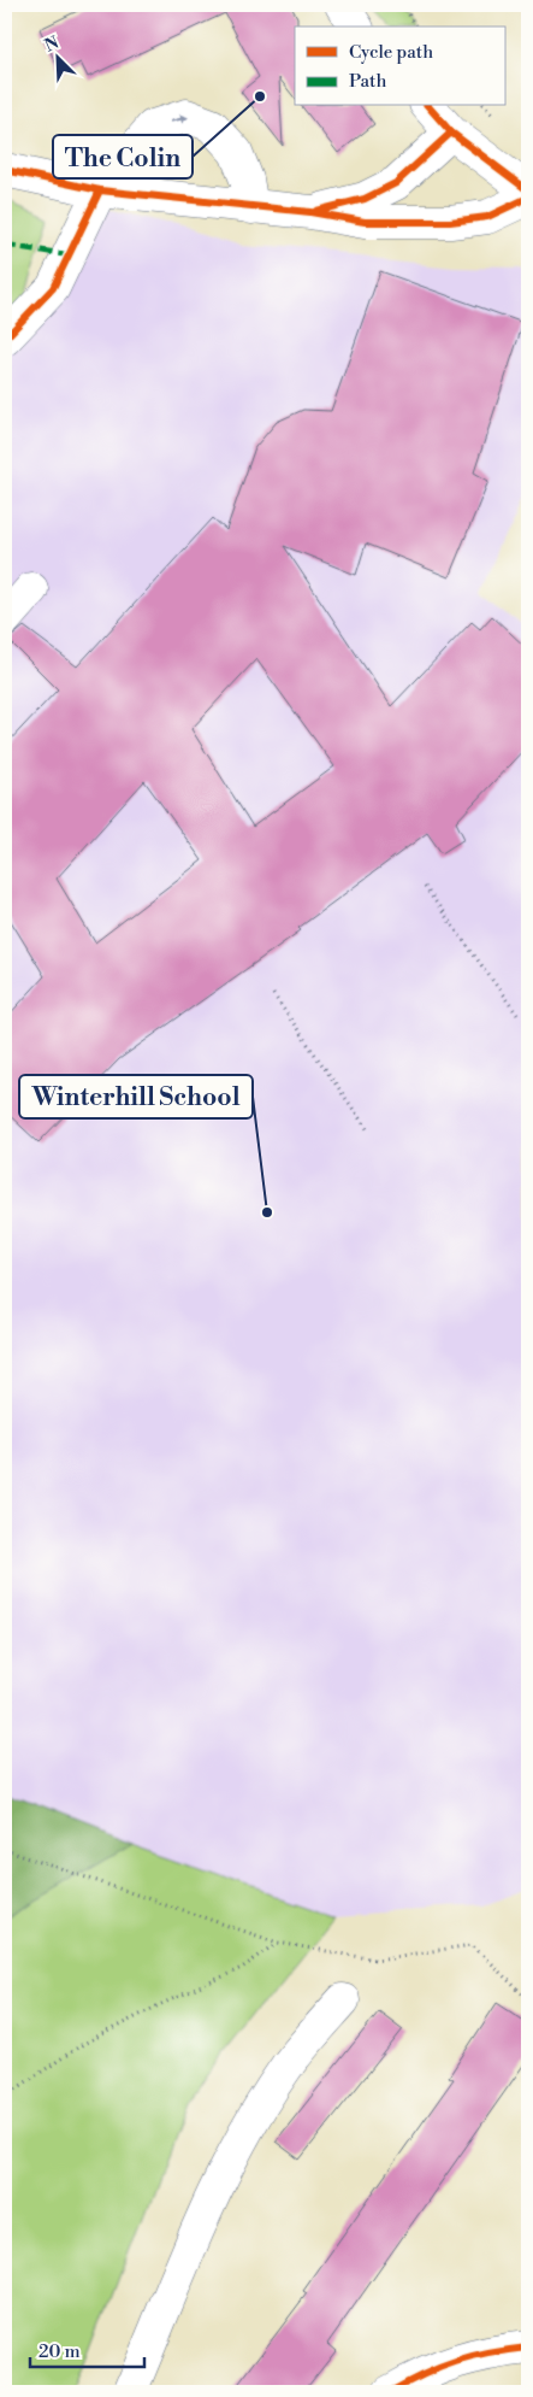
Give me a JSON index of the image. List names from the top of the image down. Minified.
{"places":["The Colin","Winterhill School"],"legend":["Cycle path","Path"],"scale_bar":"20 m","north":"top left"}
